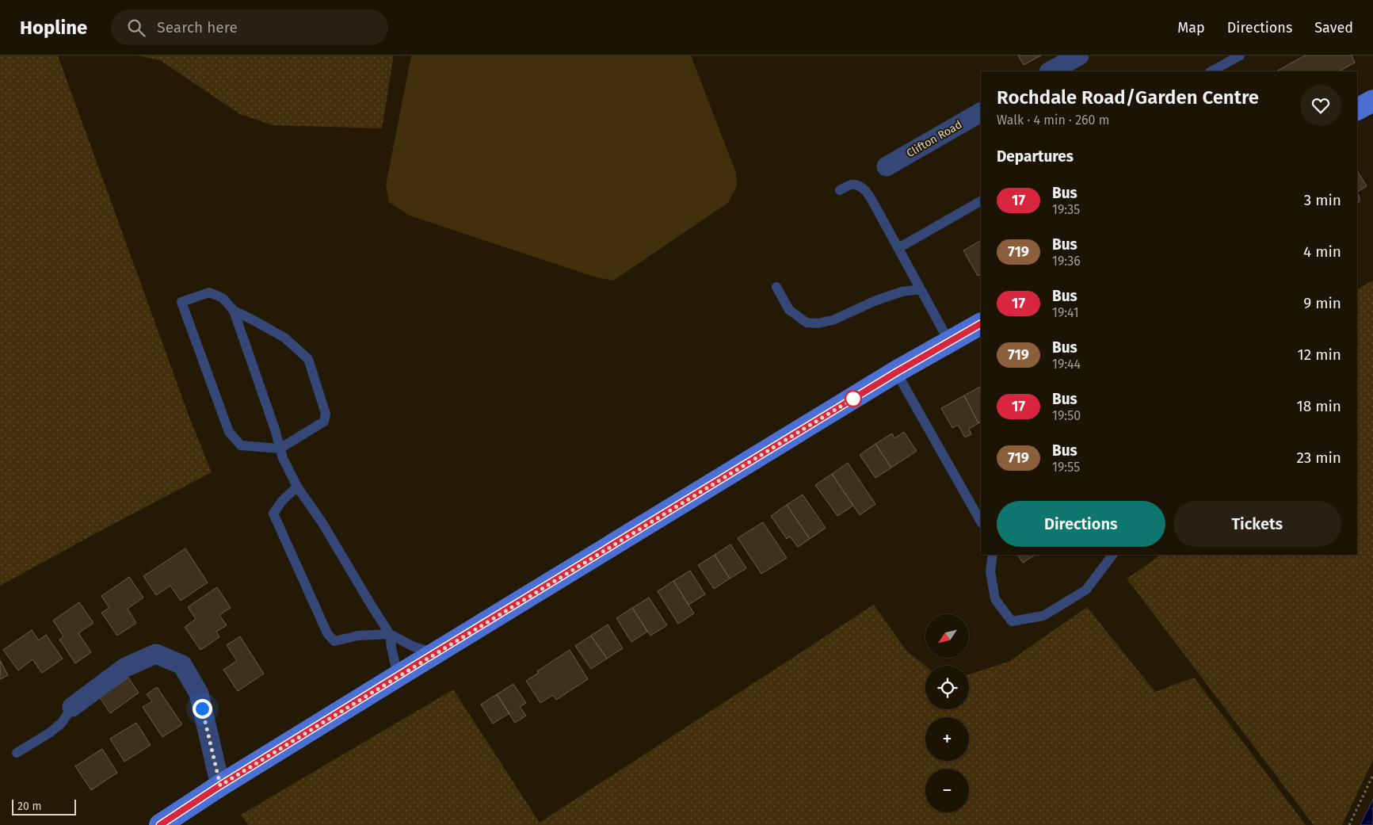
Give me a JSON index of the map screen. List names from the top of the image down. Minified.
{"streets":{"street":["Clifton Road"]},"lines":["bus line 17"],"scale_bar":"20 m","north":"bottom left","page":{"header":"Hopline","search":"Search here","nav":["Map","Directions","Saved"],"heading":[["Rochdale Road/Garden Centre","Walk · 4 min · 260 m"],"Departures"],"list":[{"mark":"17","name":"Bus","note":"19:35","value":"3 min"},{"mark":"719","name":"Bus","note":"19:36","value":"4 min"},{"mark":"17","name":"Bus","note":"19:41","value":"9 min"},{"mark":"719","name":"Bus","note":"19:44","value":"12 min"},{"mark":"17","name":"Bus","note":"19:50","value":"18 min"},{"mark":"719","name":"Bus","note":"19:55","value":"23 min"}],"buttons":["Directions","Tickets"],"map_buttons":["+","−"],"scale":"20 m"}}
